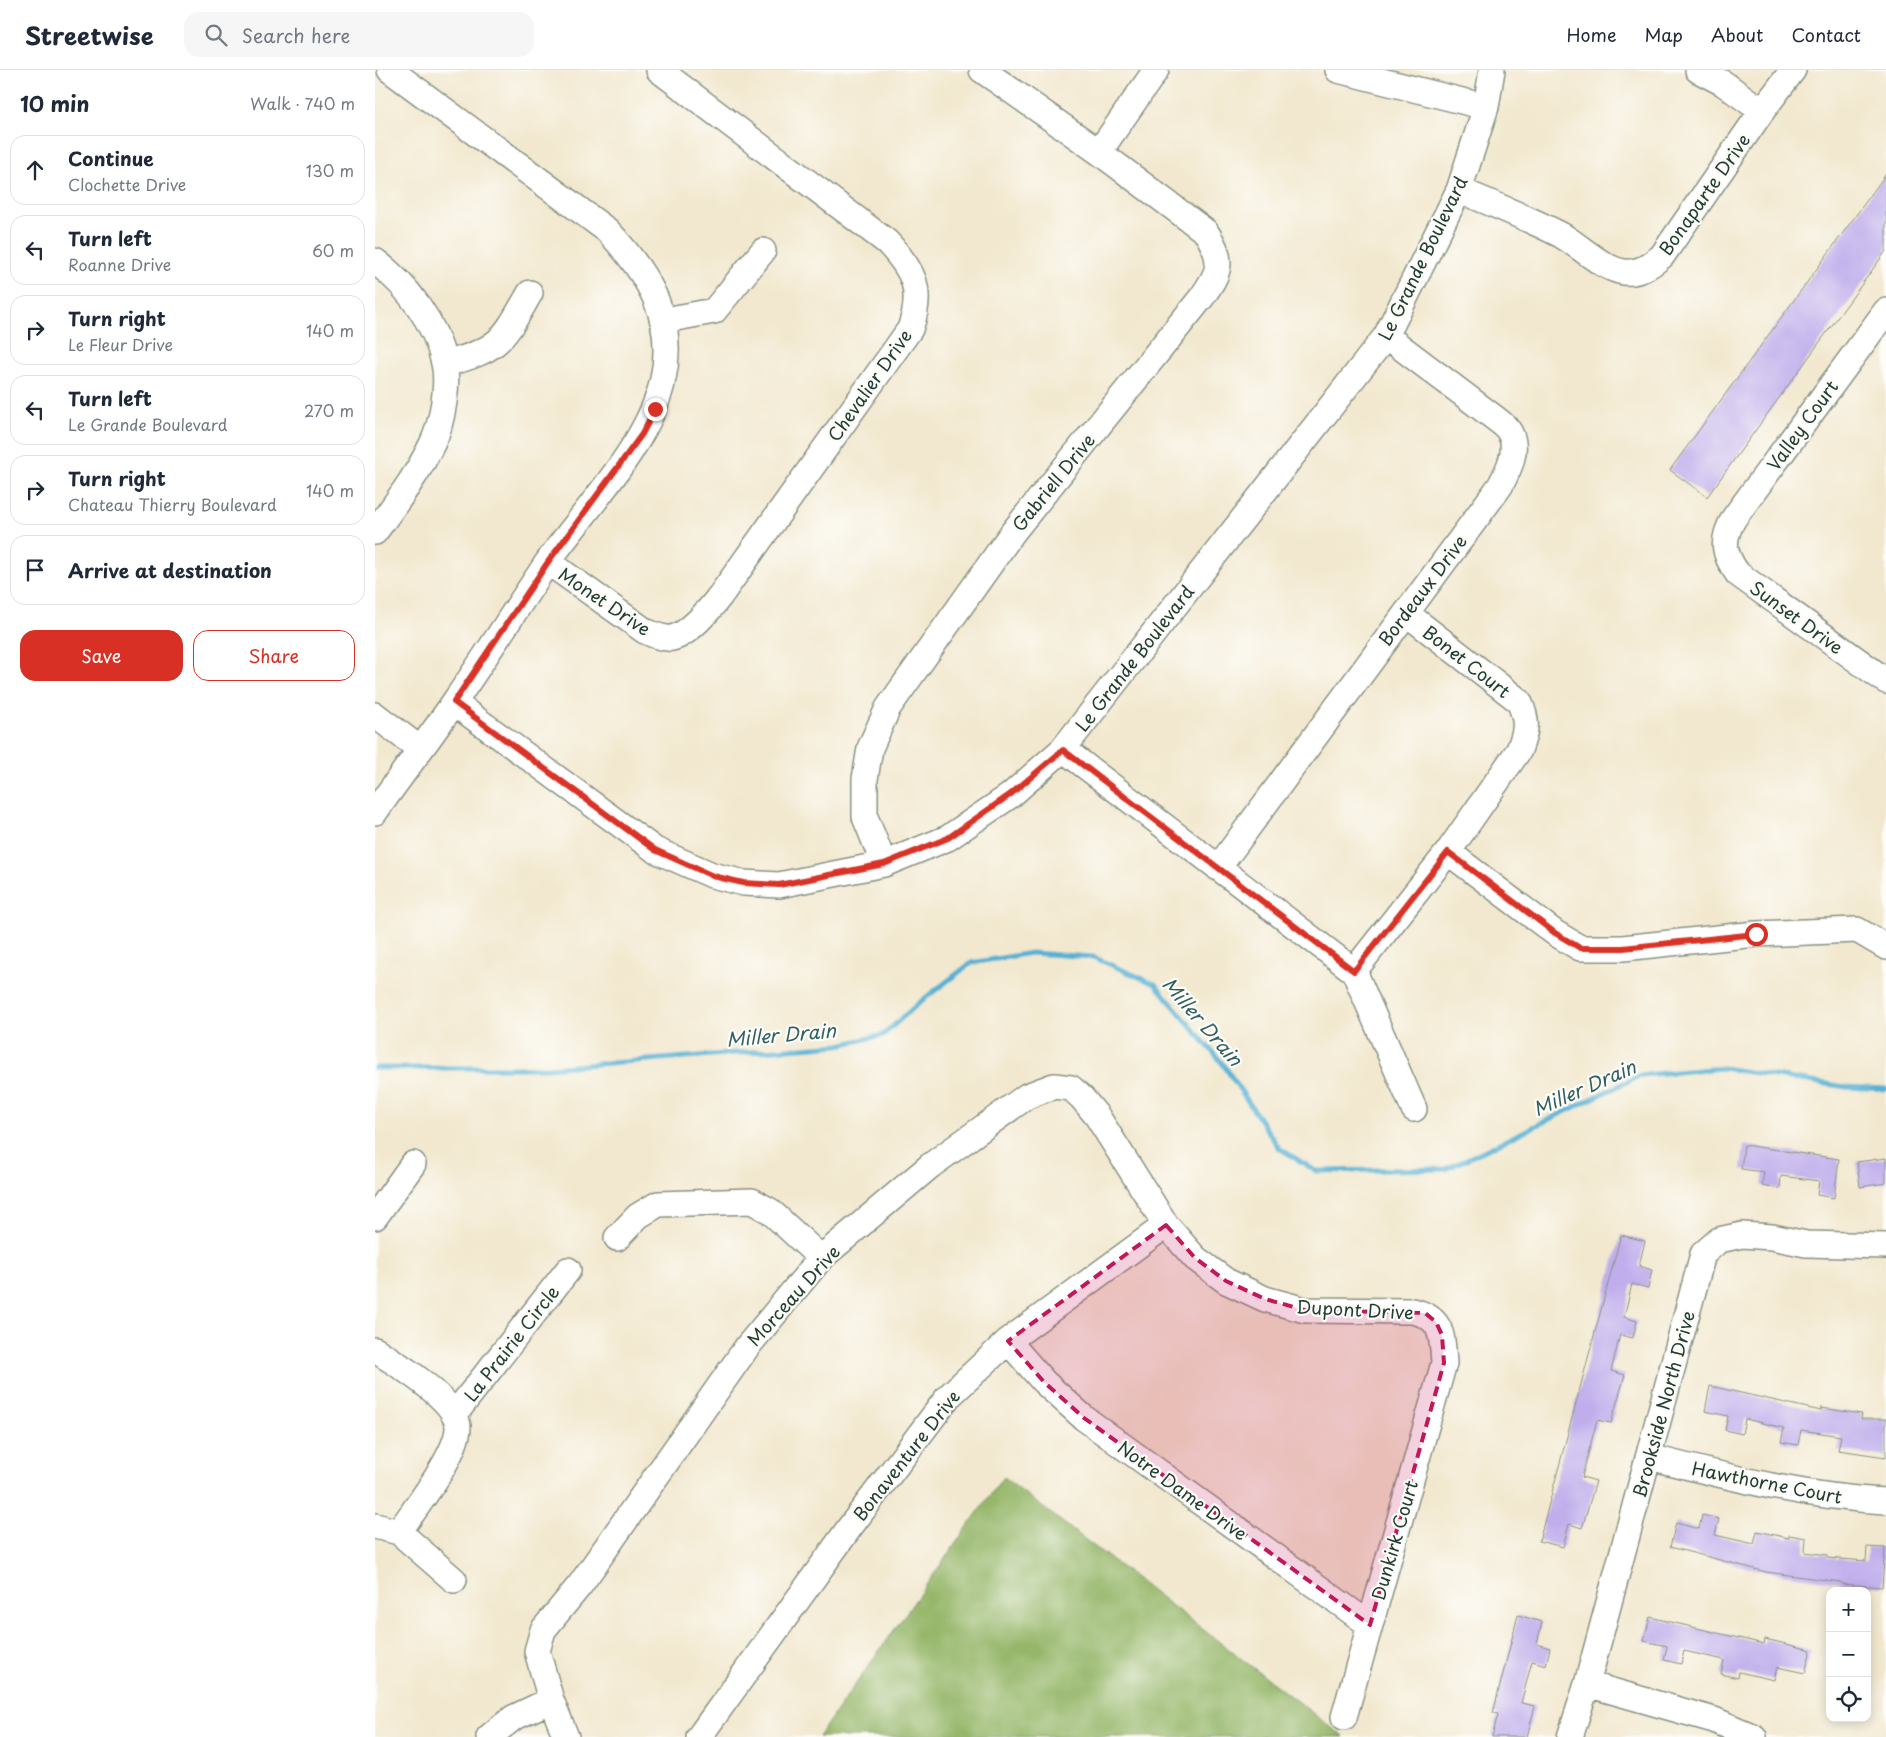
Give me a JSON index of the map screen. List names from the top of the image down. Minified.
{"streets":{"street":["Bonaparte Drive","Le Grande Boulevard","Chevalier Drive","Valley Court","Gabriell Drive","Bordeaux Drive","Monet Drive","Sunset Drive","Bonet Court","Morceau Drive","Dupont Drive","La Prairie Circle","Brookside North Drive","Bonaventure Drive","Hawthorne Court","Notre Dame Drive","Dunkirk Court"]},"crossings":[["Bonaparte Drive","Le Grande Boulevard"],["Le Grande Boulevard","Gabriell Drive"],["Le Grande Boulevard","Bordeaux Drive"],["Chevalier Drive","Monet Drive"],["Valley Court","Sunset Drive"],["Bordeaux Drive","Bonet Court"],["Morceau Drive","Dupont Drive"],["Morceau Drive","Bonaventure Drive"],["Dupont Drive","Bonaventure Drive"],["Dupont Drive","Dunkirk Court"],["Brookside North Drive","Hawthorne Court"],["Bonaventure Drive","Notre Dame Drive"],["Notre Dame Drive","Dunkirk Court"]],"water":["Miller Drain"],"page":{"header":"Streetwise","search":"Search here","nav":["Home","Map","About","Contact"],"heading":["10 min","Walk · 740 m"],"list":[["Continue","Clochette Drive","130 m"],["Turn left","Roanne Drive","60 m"],["Turn right","Le Fleur Drive","140 m"],["Turn left","Le Grande Boulevard","270 m"],["Turn right","Chateau Thierry Boulevard","140 m"],"Arrive at destination"],"buttons":["Save","Share"],"map_buttons":["+","−"]}}
